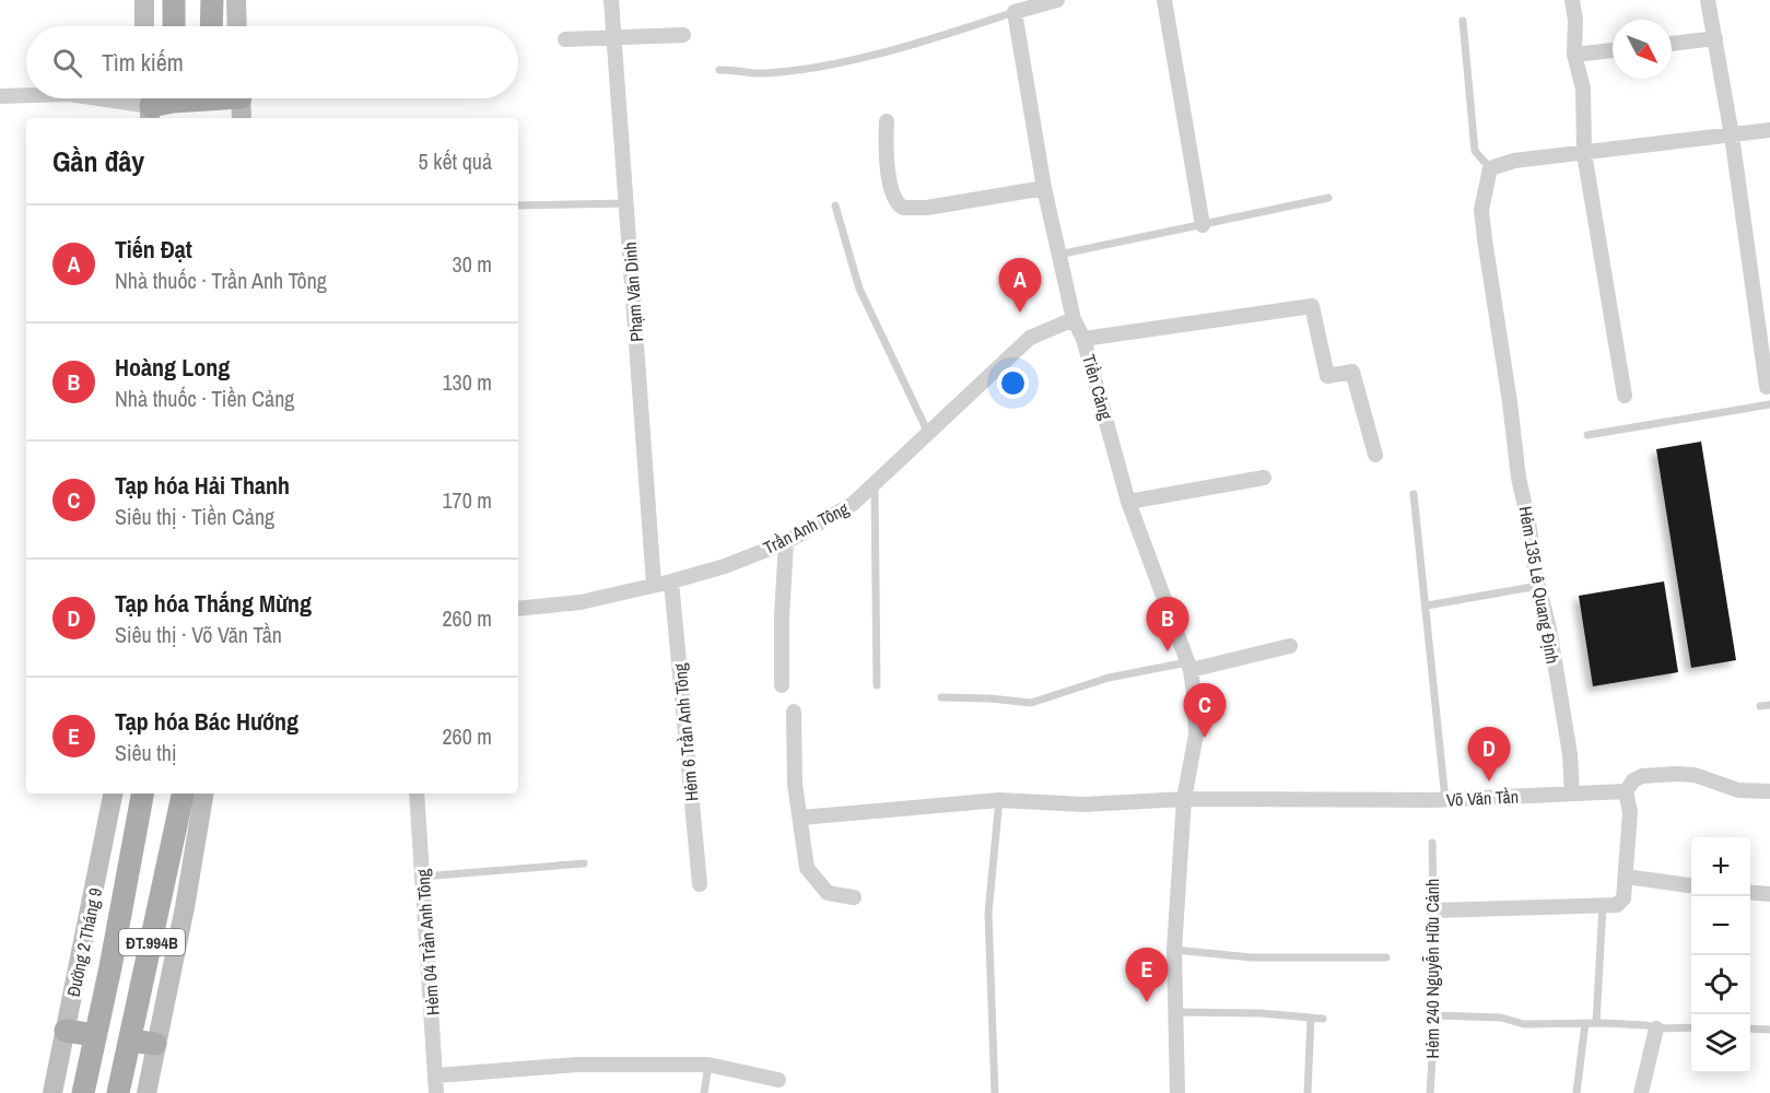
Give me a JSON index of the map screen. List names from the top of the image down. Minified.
{"streets":{"main road":["Đường 2 Tháng 9","ĐT.994B"],"street":["Phạm Văn Dinh","Tiền Cảng","Trần Anh Tông","Hẻm 135 Lê Quang Định","Hẻm 6 Trần Anh Tông","Võ Văn Tần","Hẻm 04 Trần Anh Tông"],"lane":["Hẻm 240 Nguyễn Hữu Cảnh"]},"crossings":[["Phạm Văn Dinh","Trần Anh Tông"],["Tiền Cảng","Trần Anh Tông"],["Tiền Cảng","Võ Văn Tần"],["Trần Anh Tông","Hẻm 6 Trần Anh Tông"],["Hẻm 135 Lê Quang Định","Võ Văn Tần"]],"north":"bottom right","page":{"search":"Tìm kiếm","heading":["Gần đây","5 kết quả"],"list":[{"mark":"A","name":"Tiến Đạt","note":"Nhà thuốc · Trần Anh Tông","value":"30 m"},{"mark":"B","name":"Hoàng Long","note":"Nhà thuốc · Tiền Cảng","value":"130 m"},{"mark":"C","name":"Tạp hóa Hải Thanh","note":"Siêu thị · Tiền Cảng","value":"170 m"},{"mark":"D","name":"Tạp hóa Thắng Mừng","note":"Siêu thị · Võ Văn Tần","value":"260 m"},{"mark":"E","name":"Tạp hóa Bác Hướng","note":"Siêu thị","value":"260 m"}],"pins":["A","B","C","D","E"],"map_buttons":["+","−"]}}
